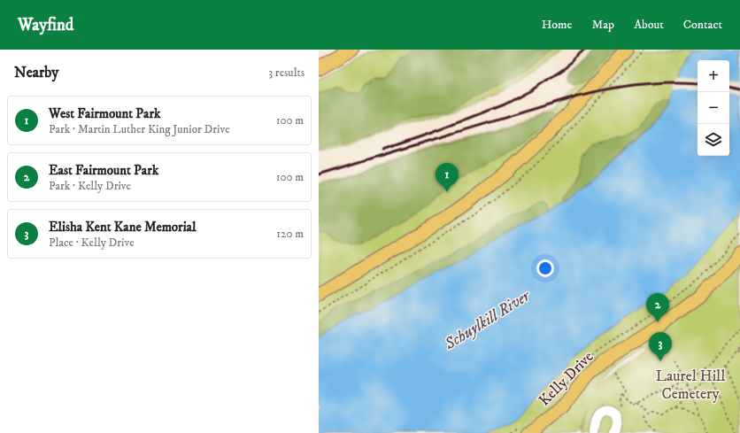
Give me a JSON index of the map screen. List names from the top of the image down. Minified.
{"streets":{"main road":["Kelly Drive"]},"water":["Schuylkill River"],"parks":["Laurel Hill Cemetery"],"page":{"header":"Wayfind","nav":["Home","Map","About","Contact"],"heading":["Nearby","3 results"],"map_buttons":["+","−"],"list":[{"mark":"1","name":"West Fairmount Park","note":"Park · Martin Luther King Junior Drive","value":"100 m"},{"mark":"2","name":"East Fairmount Park","note":"Park · Kelly Drive","value":"100 m"},{"mark":"3","name":"Elisha Kent Kane Memorial","note":"Place · Kelly Drive","value":"120 m"}],"pins":["1","2","3"]}}
